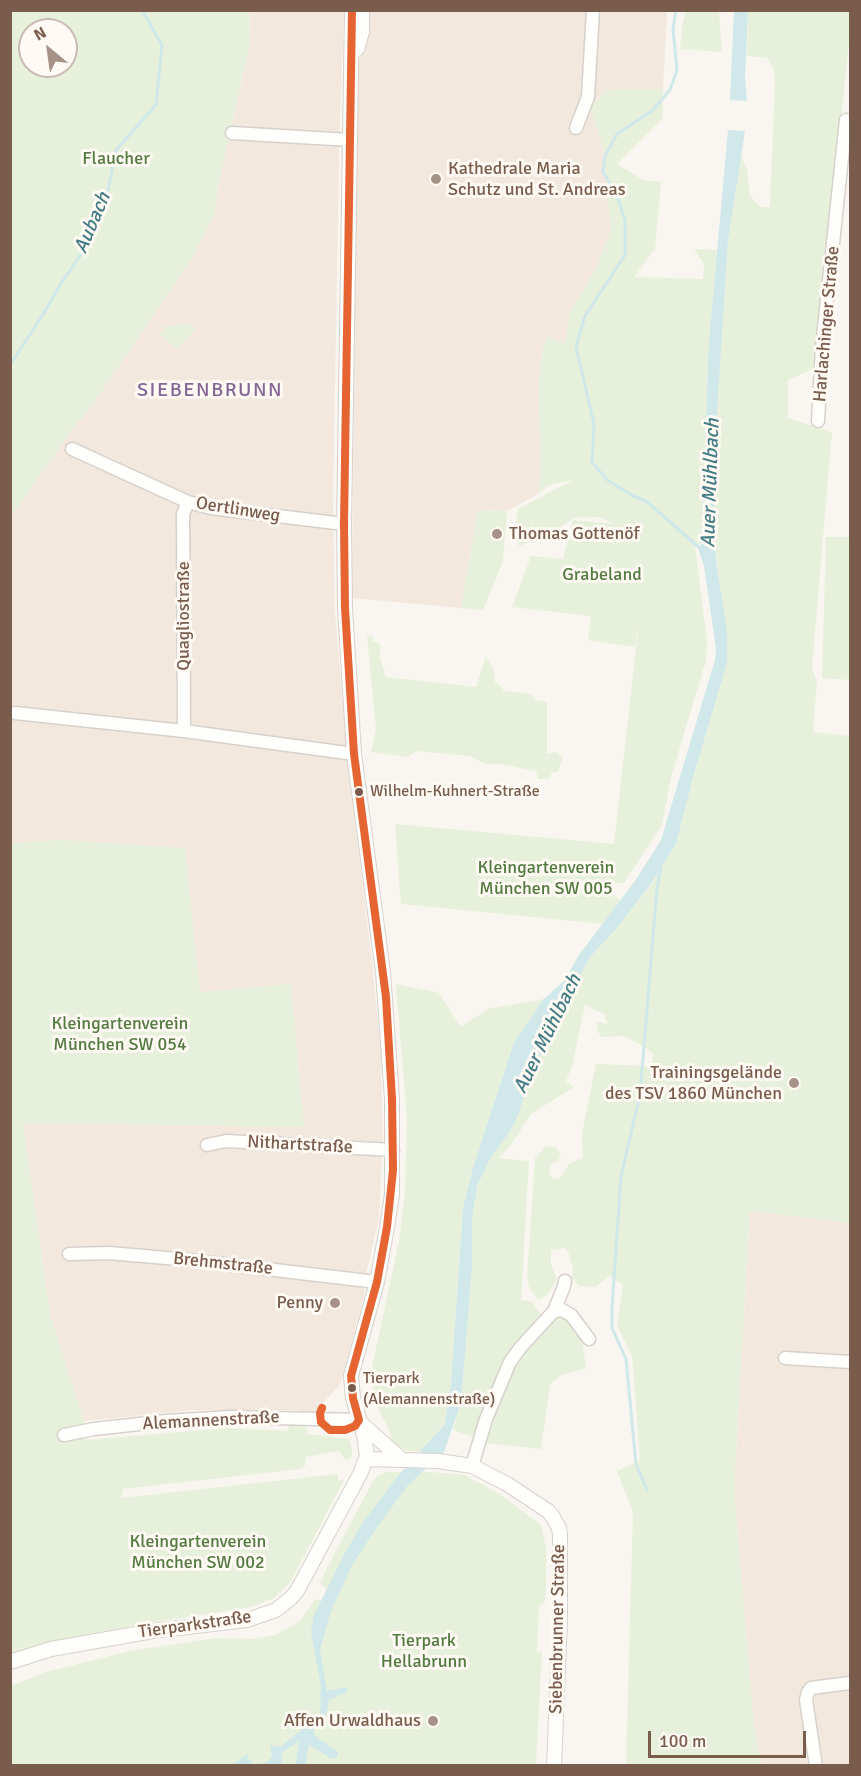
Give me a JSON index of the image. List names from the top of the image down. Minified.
{"streets":{"street":["Harlachinger Straße","Oertlinweg","Quagliostraße","Nithartstraße","Brehmstraße","Alemannenstraße","Tierparkstraße","Siebenbrunner Straße"]},"crossings":[["Oertlinweg","Quagliostraße"],["Tierparkstraße","Siebenbrunner Straße"]],"districts":["SIEBENBRUNN"],"water":["Aubach","Auer Mühlbach"],"parks":["Flaucher","Grabeland","Kleingartenverein München SW 005","Kleingartenverein München SW 054","Kleingartenverein München SW 002","Tierpark Hellabrunn"],"places":["Kathedrale Maria Schutz und St. Andreas","Thomas Gottenöf","Wilhelm-Kuhnert-Straße","Trainingsgelände des TSV 1860 München","Penny","Tierpark (Alemannenstraße)","Affen Urwaldhaus"],"scale_bar":"100 m","north":"top left"}
